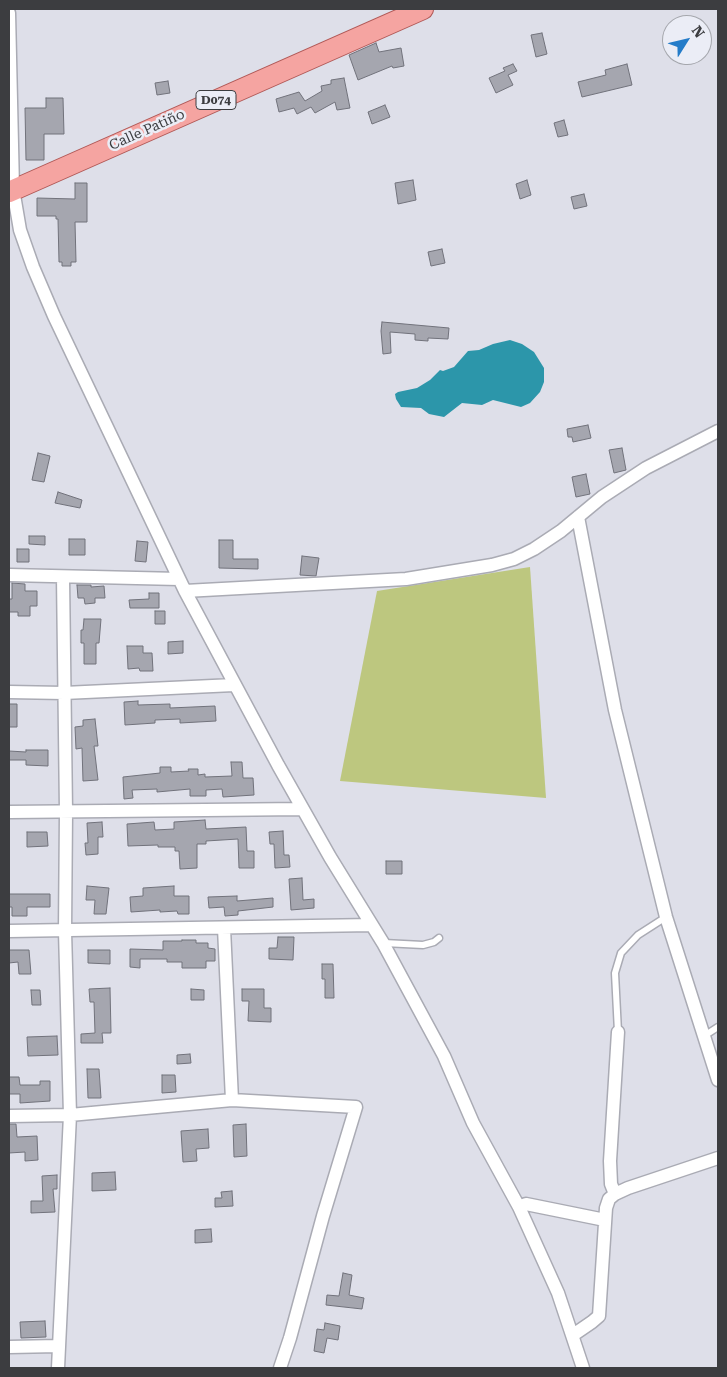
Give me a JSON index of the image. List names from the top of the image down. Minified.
{"streets":{"main road":["D074","Calle Patiño"]},"north":"top right"}
